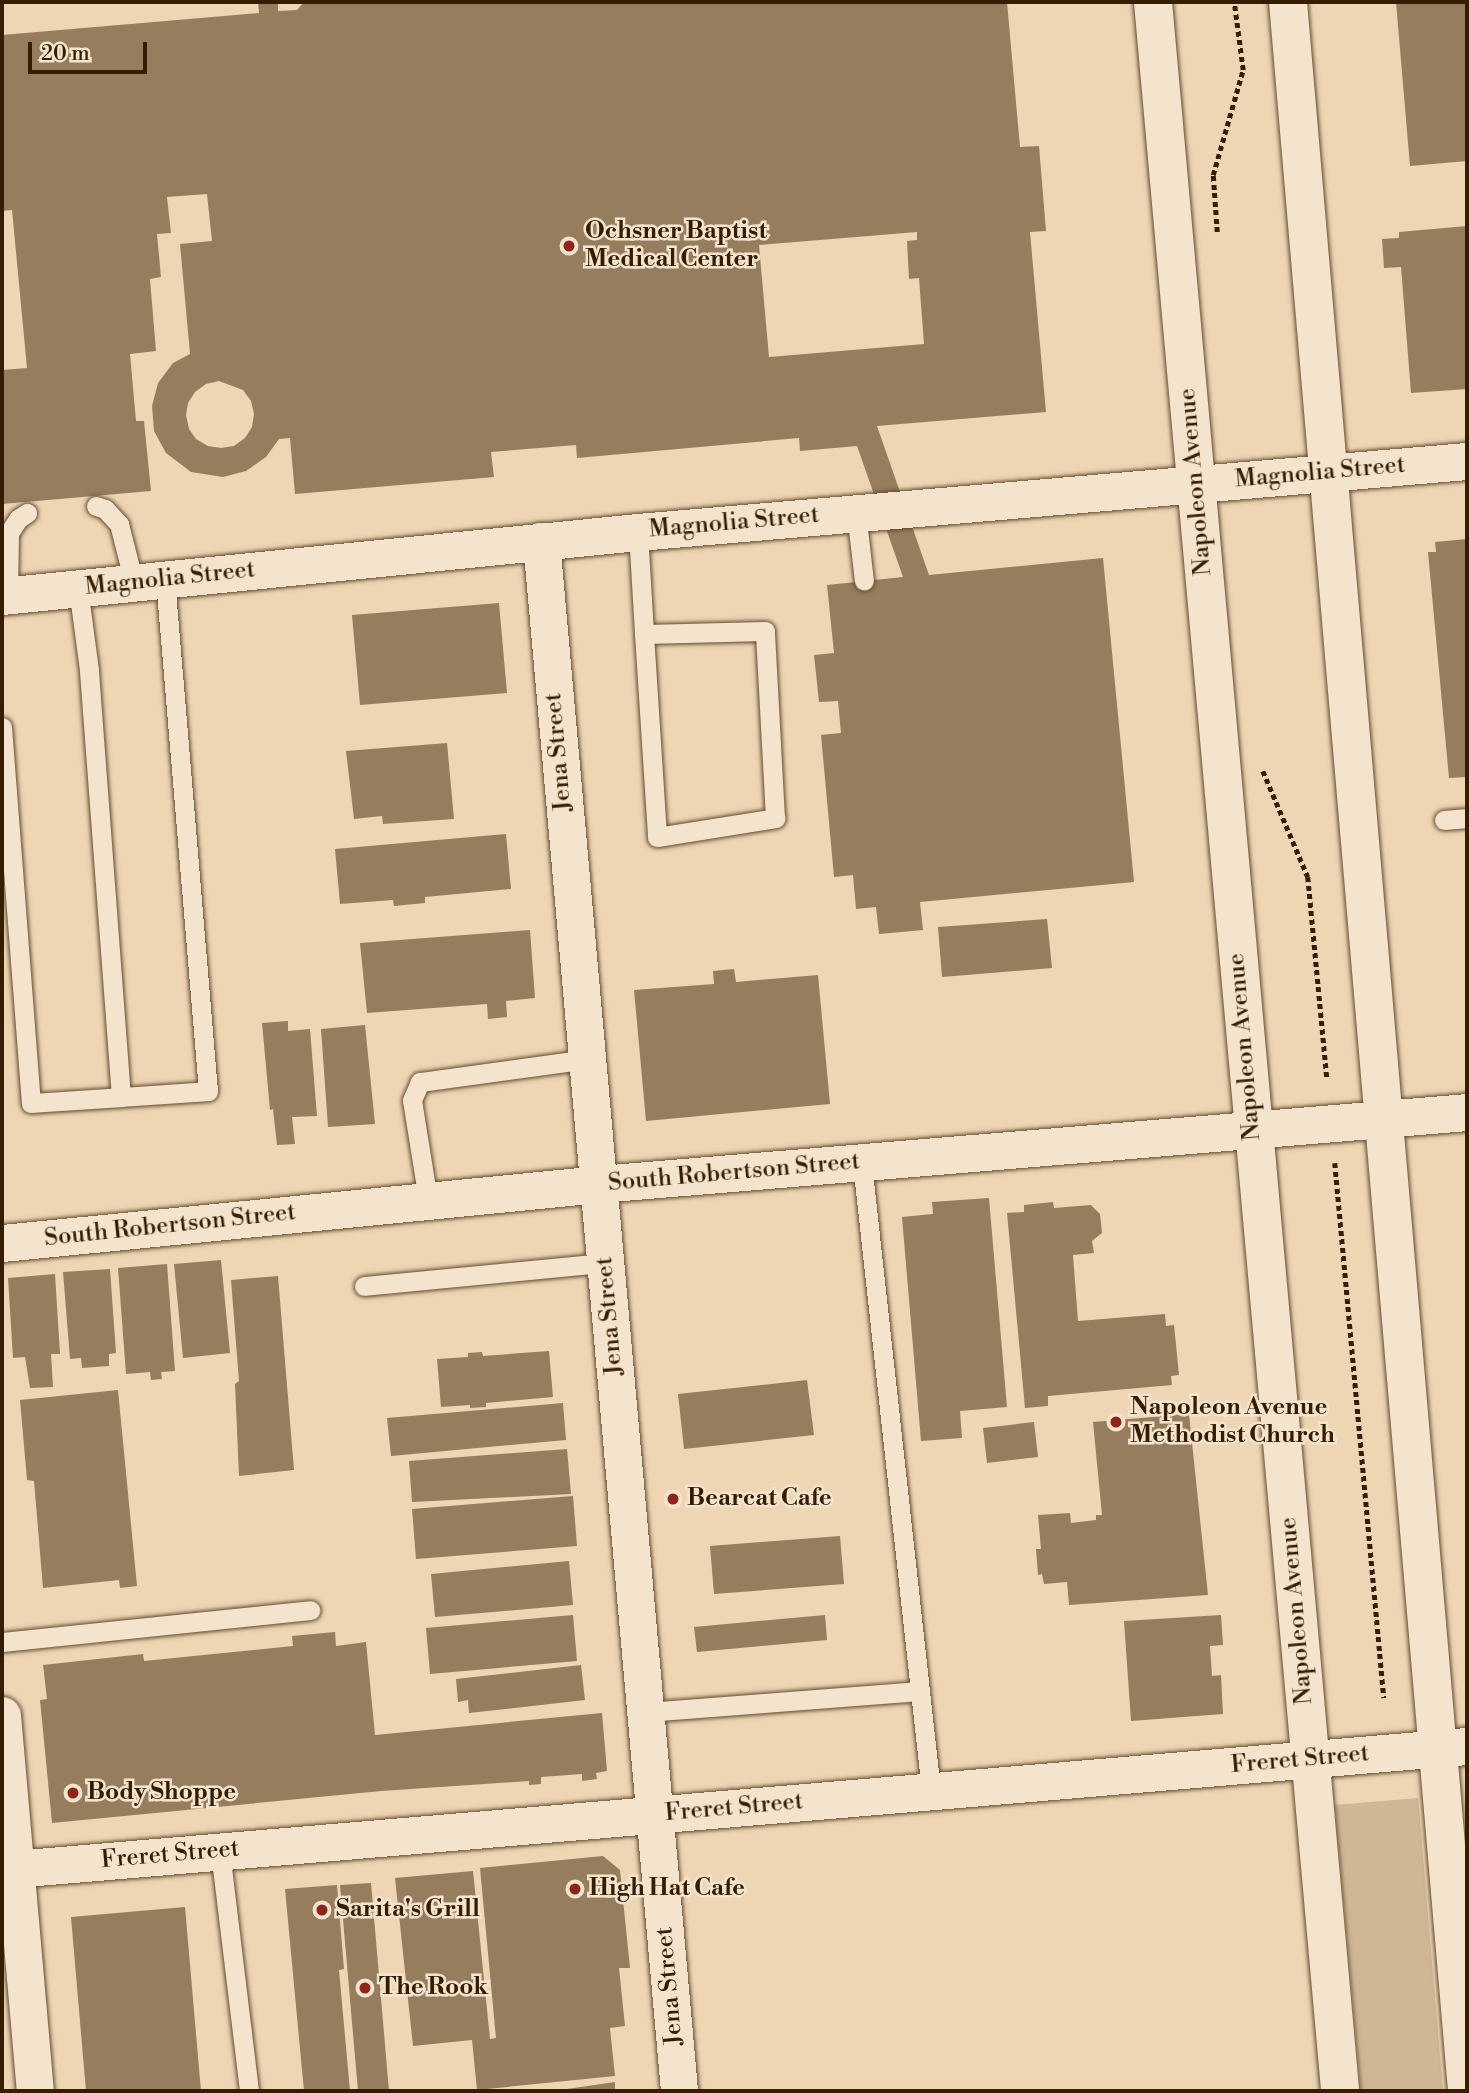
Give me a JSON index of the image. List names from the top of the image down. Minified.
{"streets":{"main road":["Napoleon Avenue"],"street":["Magnolia Street","Jena Street","South Robertson Street","Freret Street"]},"crossings":[["Magnolia Street","Napoleon Avenue"],["Magnolia Street","Jena Street"],["Napoleon Avenue","South Robertson Street"],["Napoleon Avenue","Freret Street"],["Jena Street","South Robertson Street"],["Jena Street","Freret Street"]],"places":["Ochsner Baptist Medical Center","Napoleon Avenue Methodist Church","Bearcat Cafe","Body Shoppe","High Hat Cafe","Sarita's Grill","The Rook"],"scale_bar":"20 m"}
